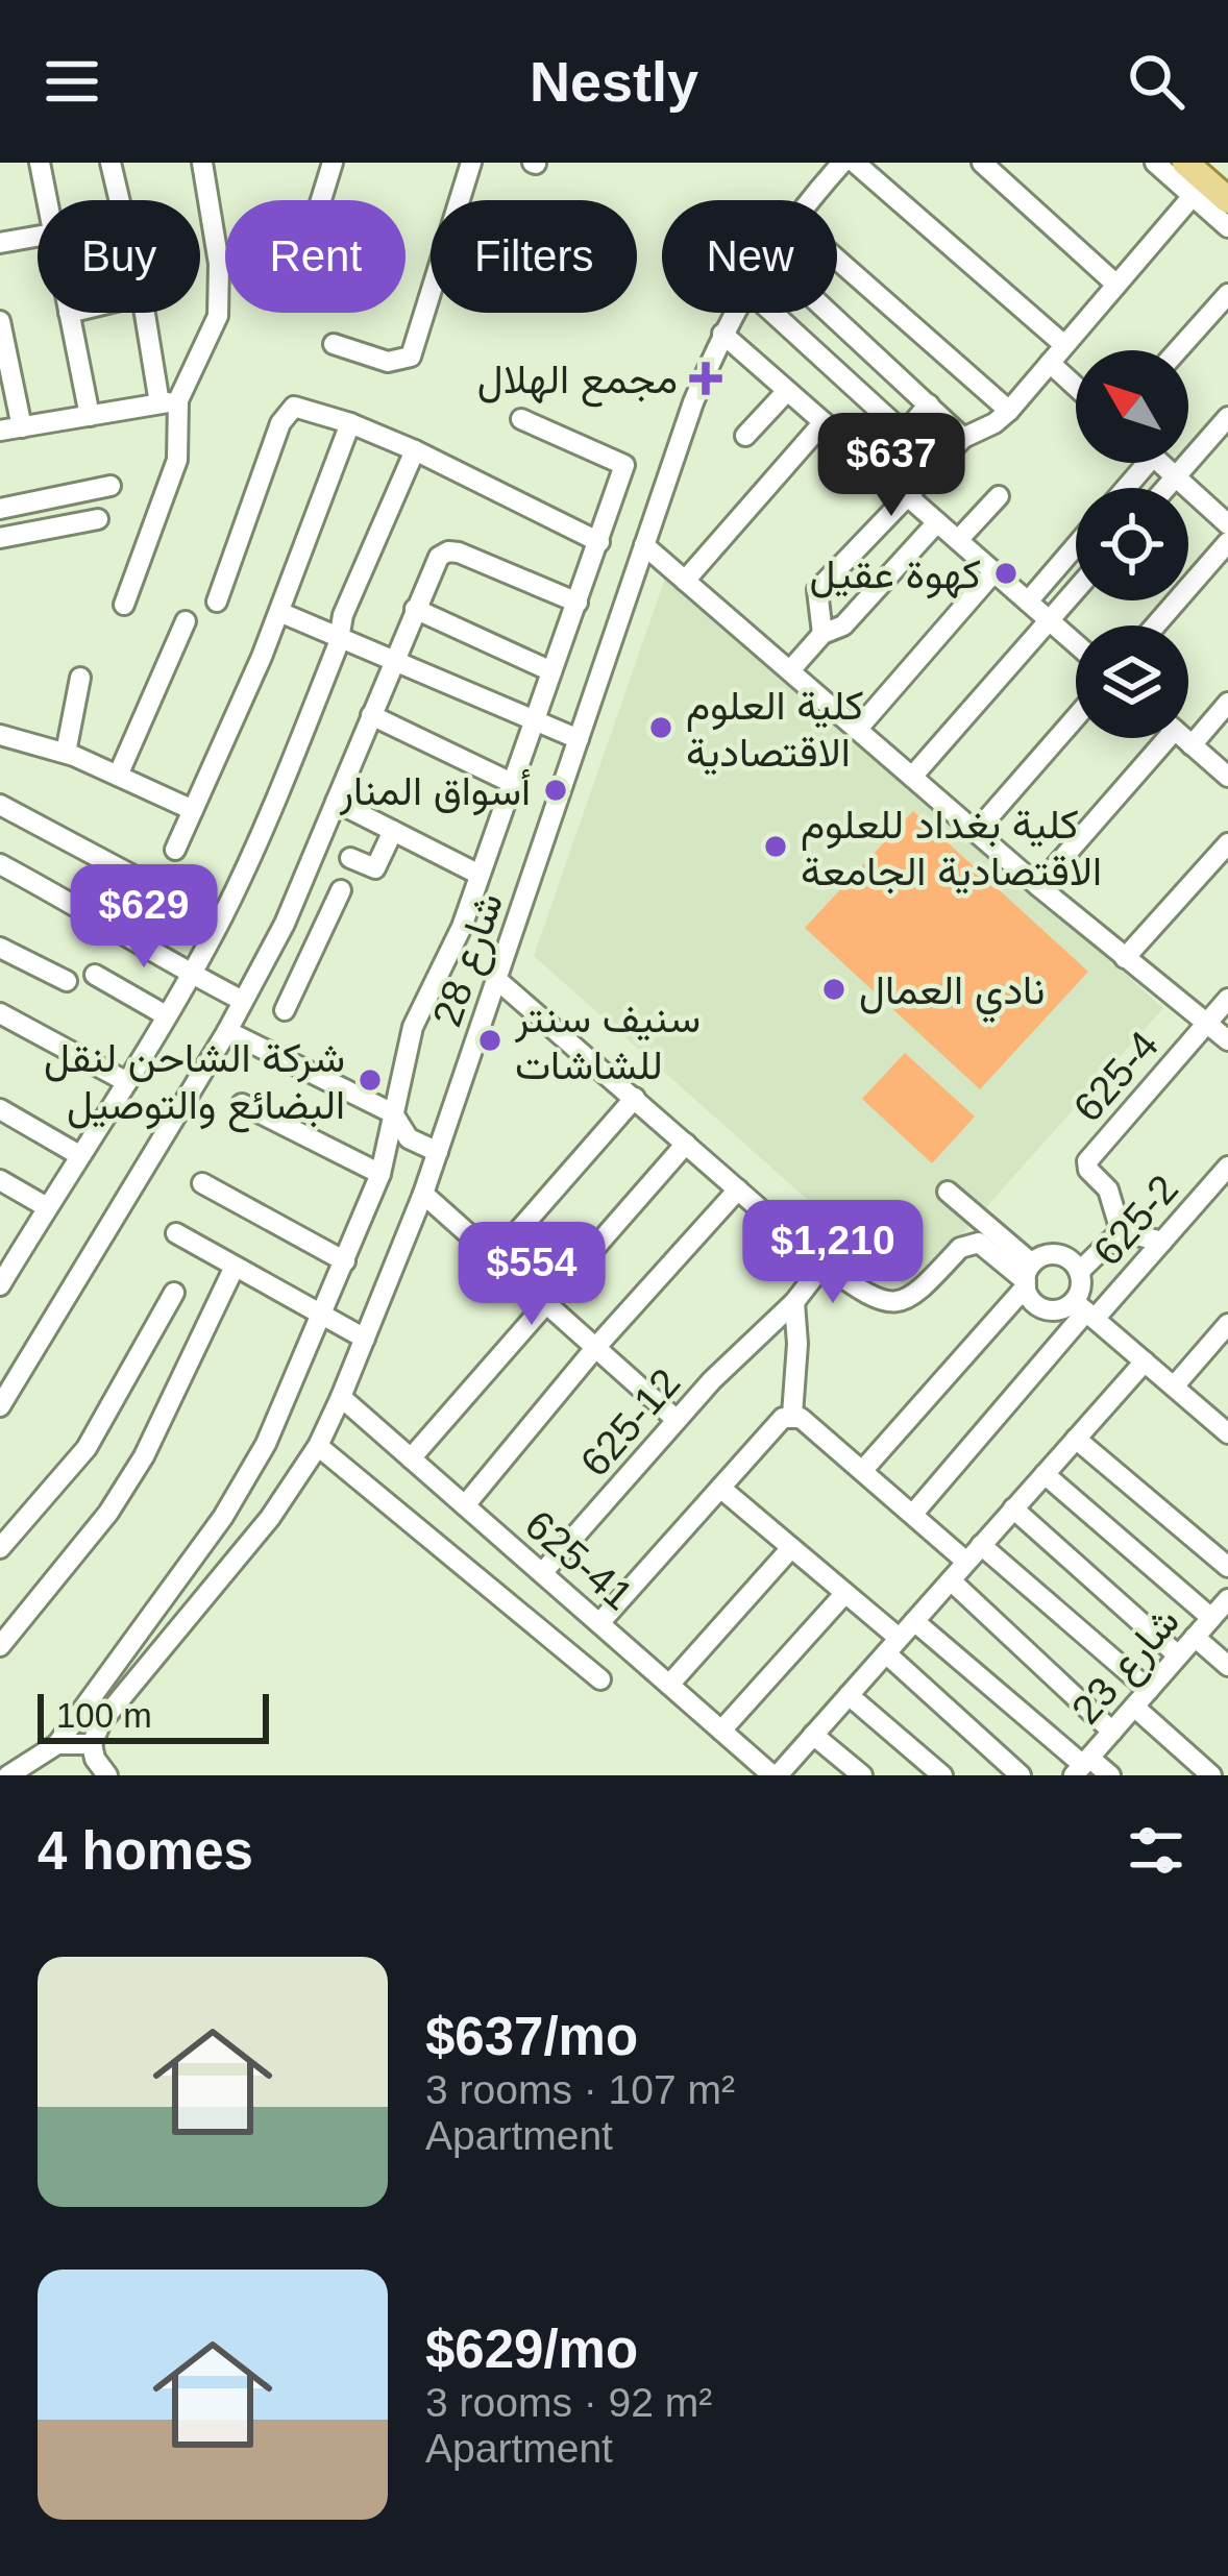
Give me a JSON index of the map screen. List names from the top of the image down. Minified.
{"streets":{"street":["شارع 28","625-4","625-2","625-12","625-41","شارع 23"]},"crossings":[["شارع 28","625-41"],["625-12","625-41"]],"places":{"health":["مجمع الهلال"],"other":["كهوة عقيل","كلية العلوم الاقتصادية","أسواق المنار","كلية بغداد للعلوم الاقتصادية الجامعة","نادي العمال","سنيف سنتر للشاشات","شركة الشاحن لنقل البضائع والتوصيل"]},"scale_bar":"100 m","north":"top left","page":{"header":"Nestly","chip":["Buy","Rent","Filters","New"],"price":["$637","$629","$1,210","$554"],"scale":"100 m","heading":"4 homes","list":[{"name":"$637/mo","note":"3 rooms · 107 m² · Apartment"},{"name":"$629/mo","note":"3 rooms · 92 m² · Apartment"}]}}
